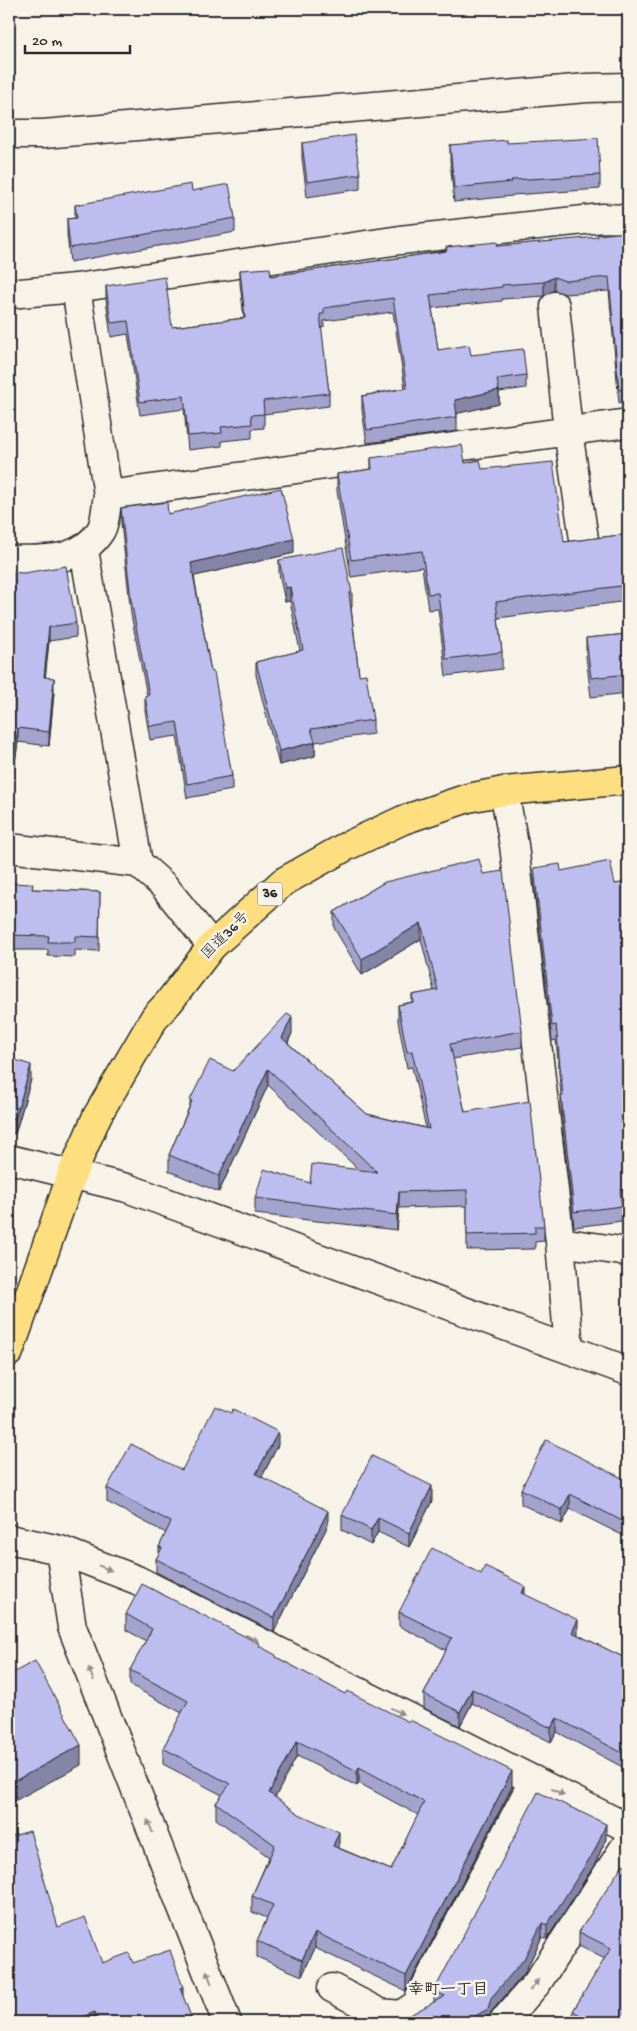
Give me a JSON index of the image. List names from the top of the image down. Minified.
{"streets":{"highway":["36","国道36号"]},"districts":["幸町一丁目"],"scale_bar":"20 m"}
